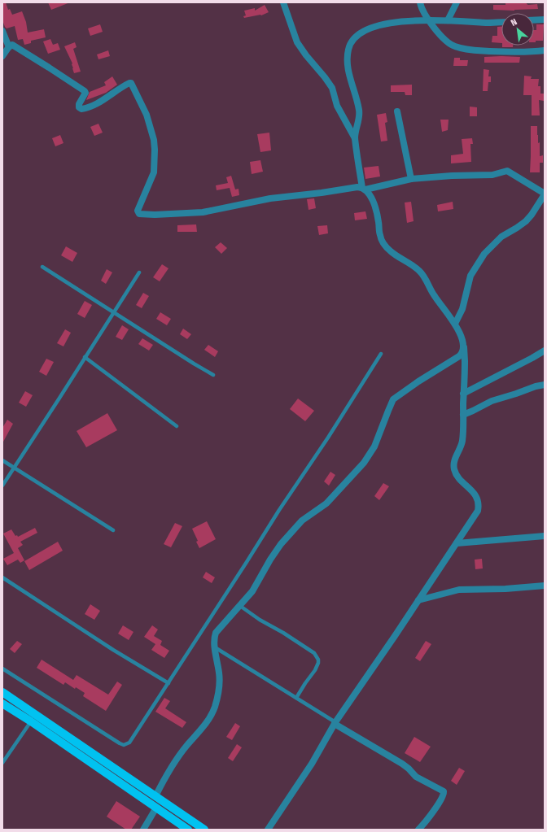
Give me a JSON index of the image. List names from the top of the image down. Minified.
{"north":"top left"}
